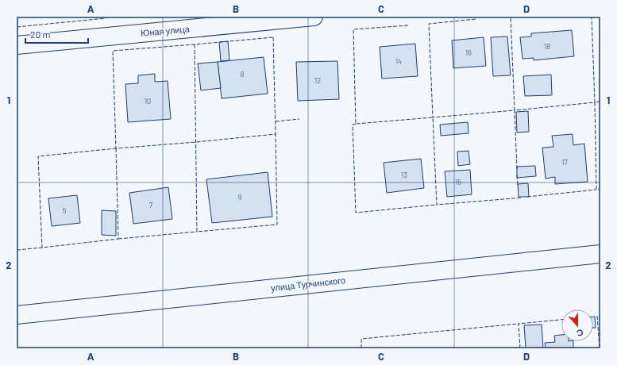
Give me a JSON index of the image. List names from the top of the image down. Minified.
{"streets":{"street":["Юная улица","улица Турчинского"]},"house_numbers":["18","16","14","8","12","10","17","13","15","9","7","5"],"scale_bar":"20 m","north":"bottom","grid":{"columns":["A","B","C","D"],"rows":["1","2"]}}
